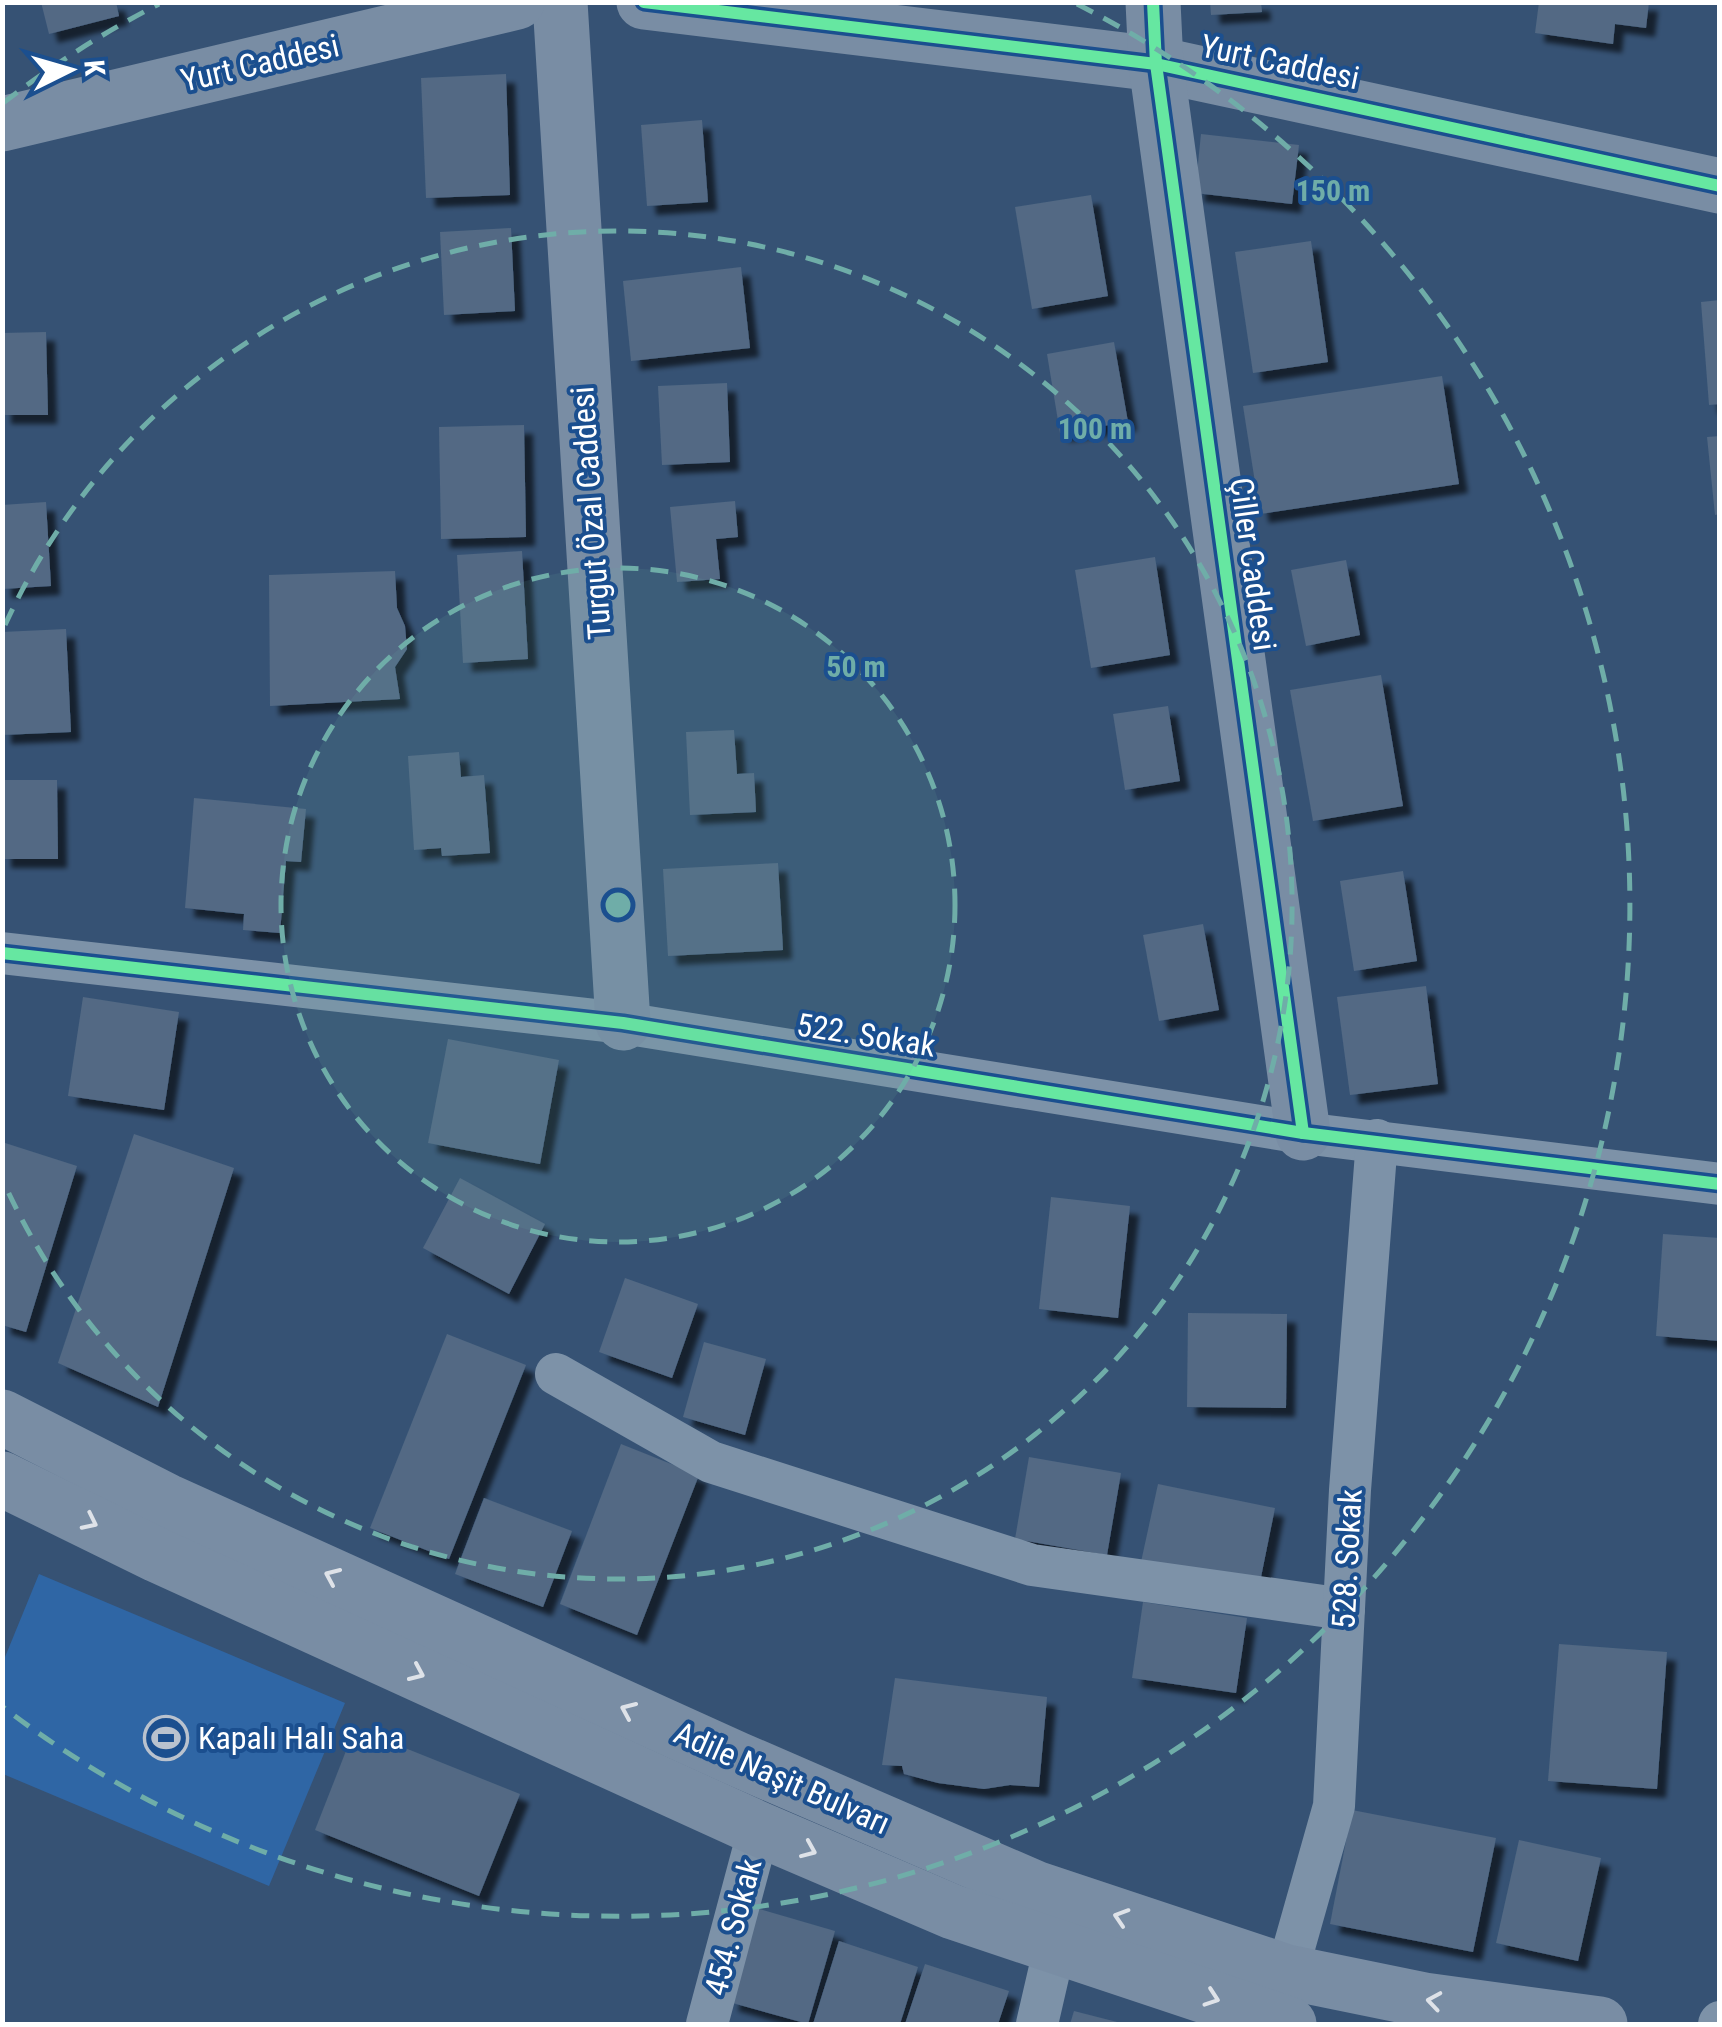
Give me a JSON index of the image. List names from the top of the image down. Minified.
{"streets":{"street":["Yurt Caddesi","Turgut Özal Caddesi","Çiller Caddesi","522. Sokak","528. Sokak","Adile Naşit Bulvarı","454. Sokak"]},"crossings":[["Yurt Caddesi","Çiller Caddesi"],["Turgut Özal Caddesi","522. Sokak"],["Çiller Caddesi","522. Sokak"],["522. Sokak","528. Sokak"],["528. Sokak","Adile Naşit Bulvarı"],["Adile Naşit Bulvarı","454. Sokak"]],"places":{"sports":["Kapalı Halı Saha"]},"north":"right","rings":["150 m","100 m","50 m"]}
